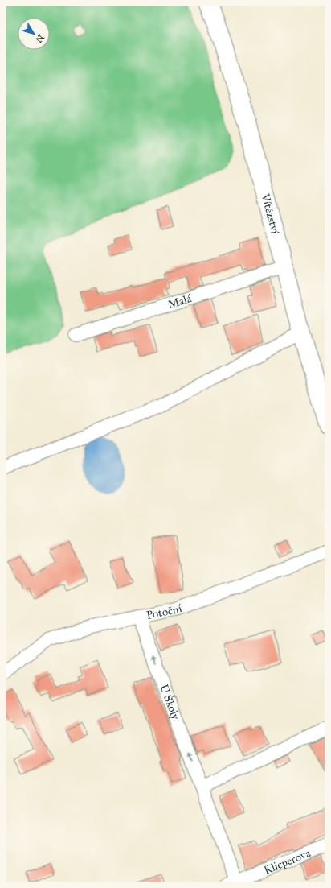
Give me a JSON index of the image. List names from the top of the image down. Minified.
{"streets":{"main road":["Vítězství"],"street":["Malá","Potoční","U Školy","Klicperova"]},"crossings":[["Vítězství","Malá"],["Potoční","U Školy"],["U Školy","Klicperova"]],"one_way":["U Školy"],"north":"bottom right"}
